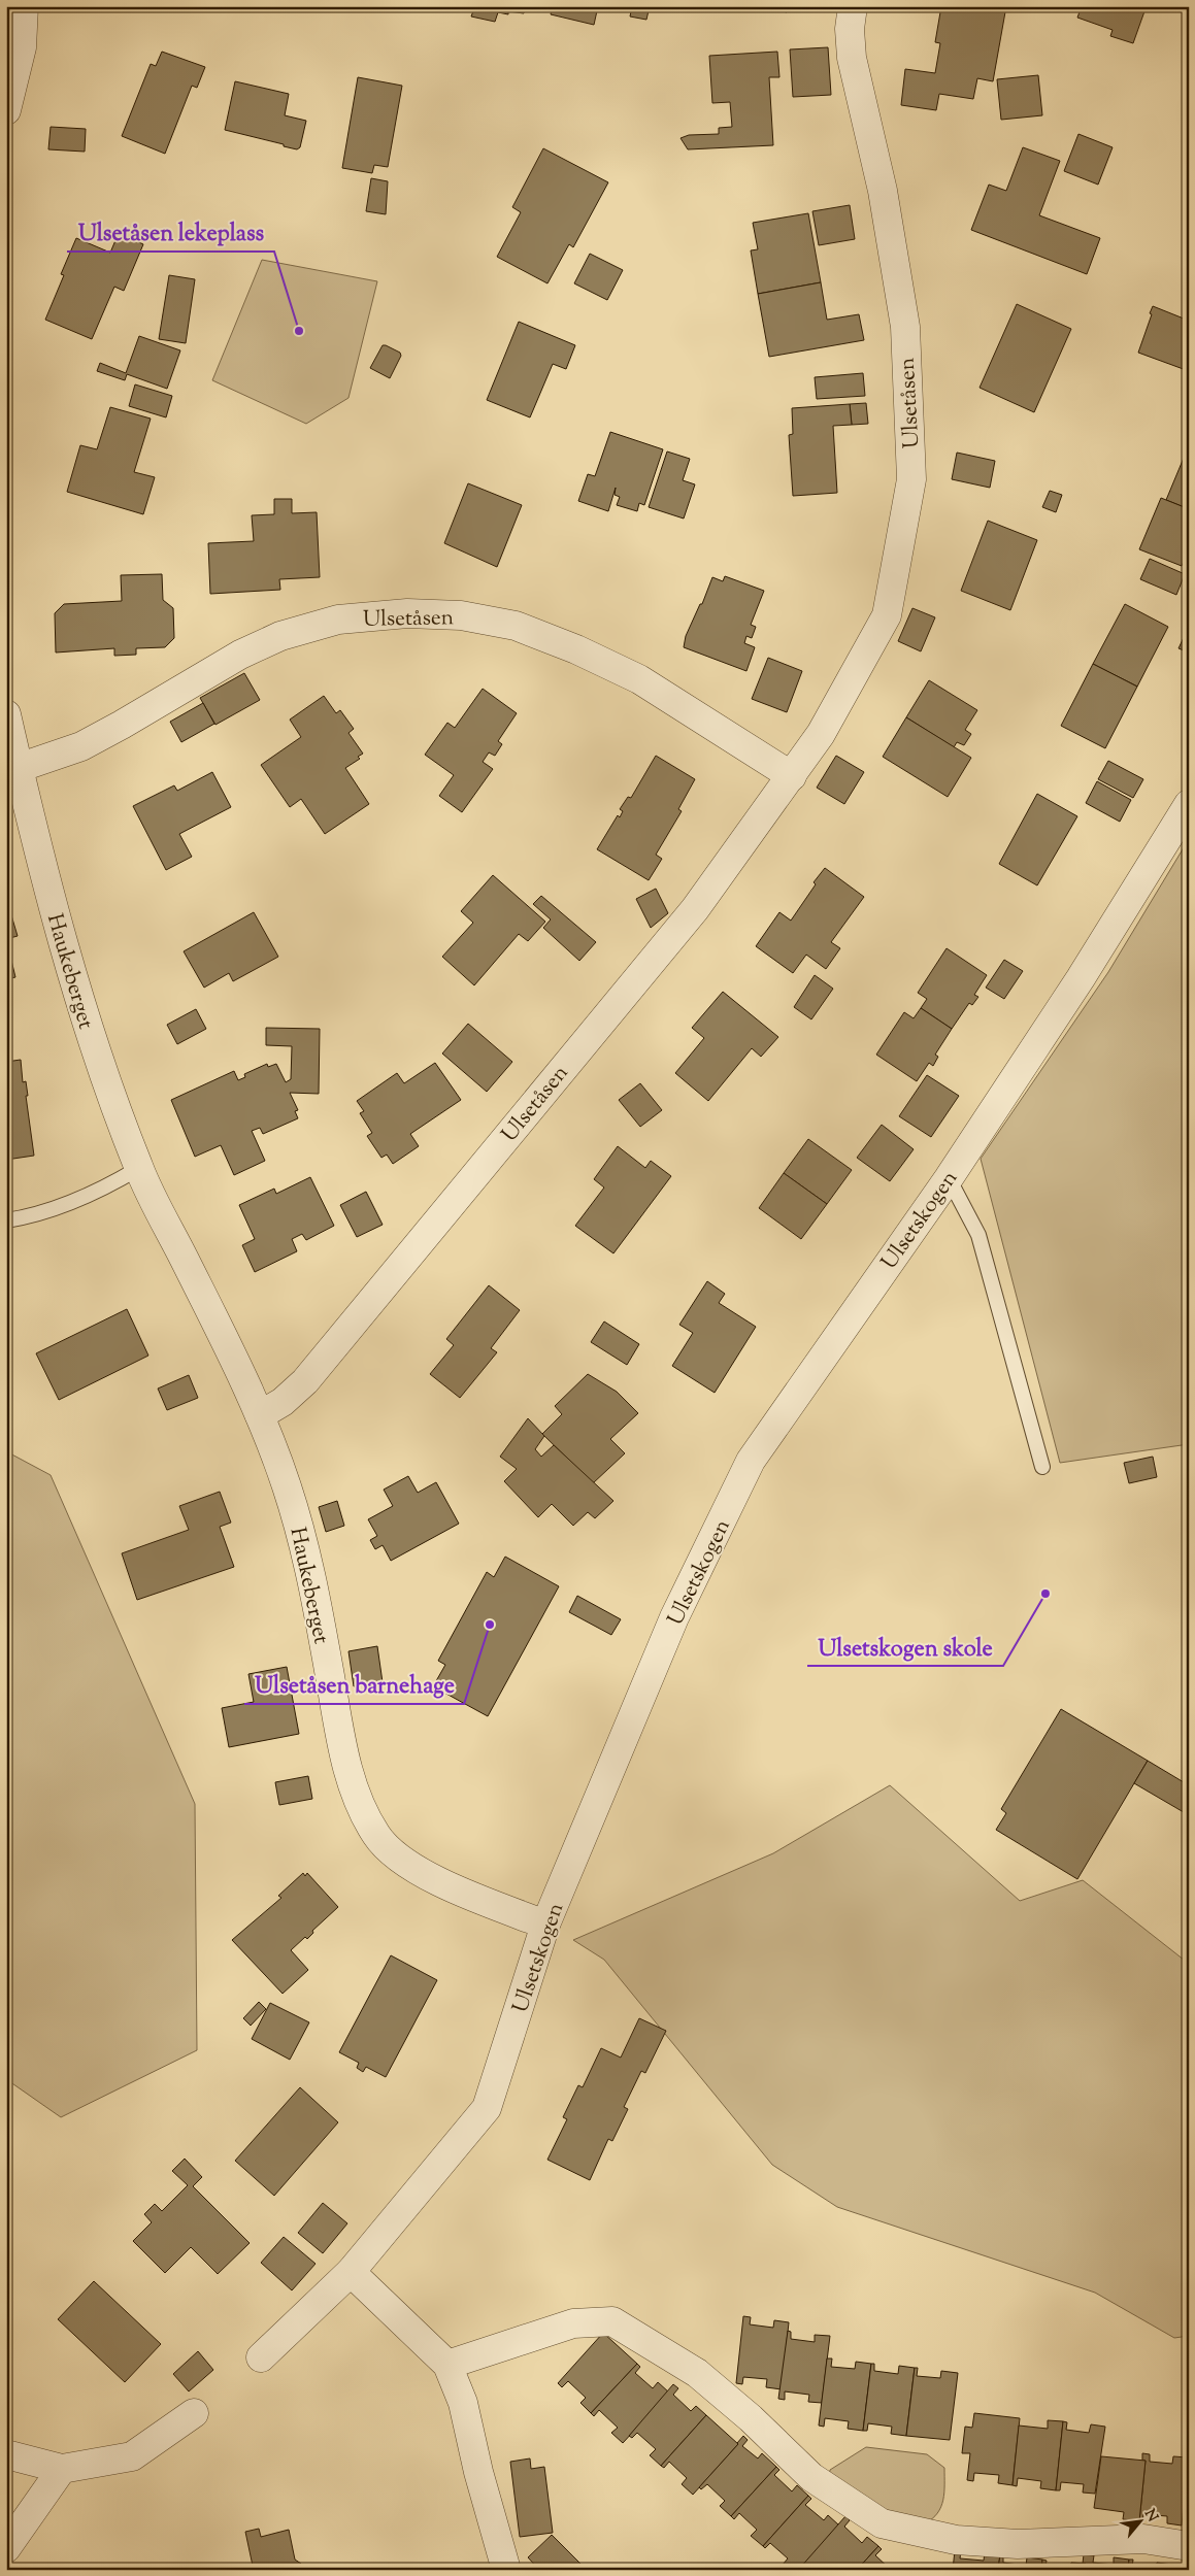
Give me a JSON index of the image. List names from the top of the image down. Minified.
{"streets":{"street":["Ulsetåsen","Haukeberget","Ulsetskogen"]},"crossings":[["Ulsetåsen","Haukeberget"],["Haukeberget","Ulsetskogen"]],"places":["Ulsetåsen lekeplass","Ulsetskogen skole","Ulsetåsen barnehage"],"north":"top right"}
